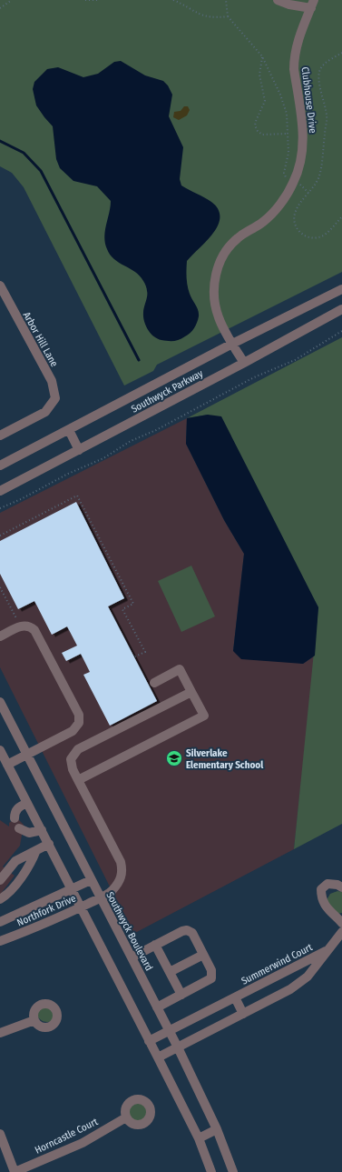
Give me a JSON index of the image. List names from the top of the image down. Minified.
{"streets":{"street":["Clubhouse Drive","Arbor Hill Lane","Southwyck Parkway","Northfork Drive","Southwyck Boulevard","Summerwind Court","Horncastle Court"]},"crossings":[["Clubhouse Drive","Southwyck Parkway"],["Northfork Drive","Southwyck Boulevard"],["Southwyck Boulevard","Summerwind Court"]],"places":{"school or university":["Silverlake Elementary School"]}}
